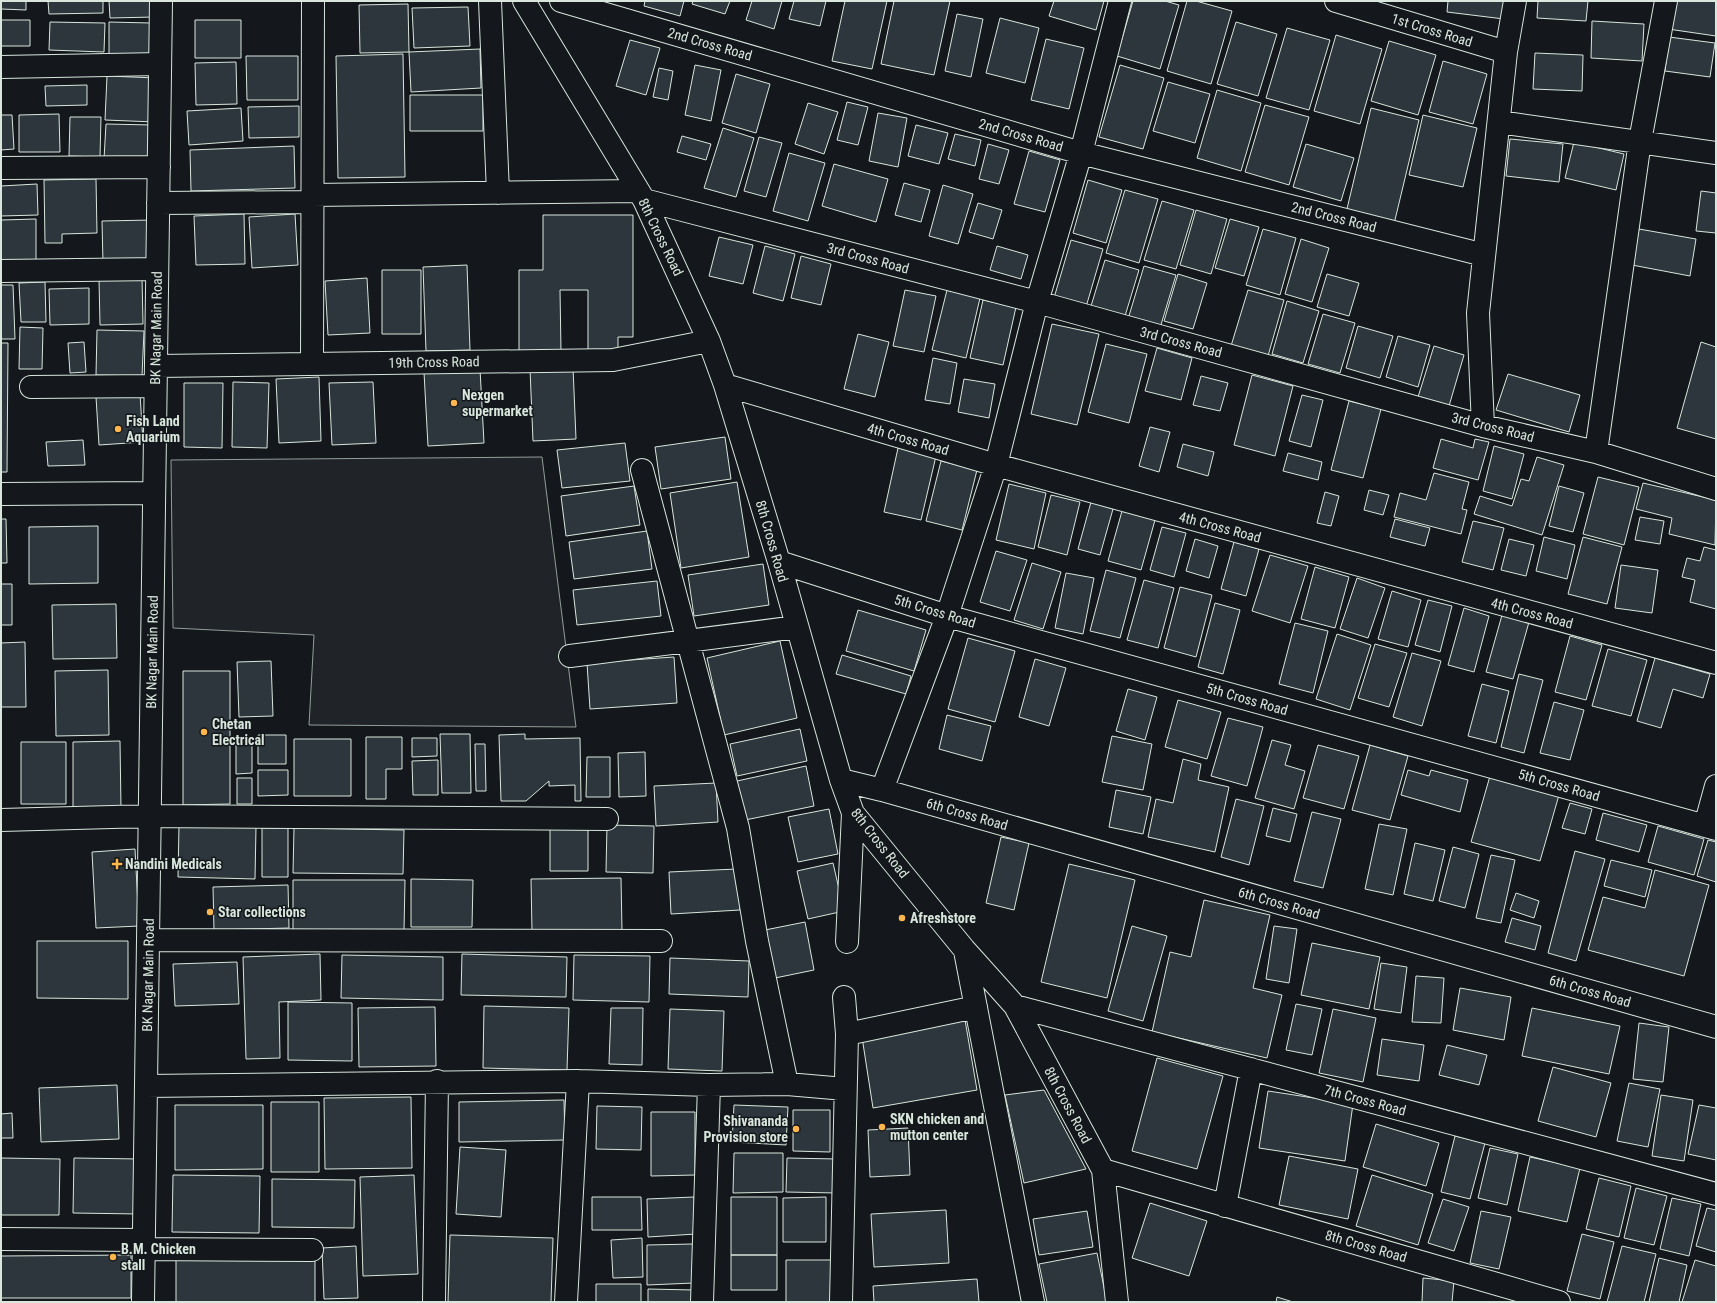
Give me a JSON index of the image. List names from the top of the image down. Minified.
{"streets":{"street":["1st Cross Road","2nd Cross Road","8th Cross Road","3rd Cross Road","BK Nagar Main Road","19th Cross Road","4th Cross Road","5th Cross Road","6th Cross Road","7th Cross Road"]},"crossings":[["8th Cross Road","3rd Cross Road"],["8th Cross Road","19th Cross Road"],["8th Cross Road","4th Cross Road"],["8th Cross Road","5th Cross Road"],["8th Cross Road","6th Cross Road"],["8th Cross Road","7th Cross Road"],["3rd Cross Road","BK Nagar Main Road"],["BK Nagar Main Road","19th Cross Road"]],"places":{"other":["Nexgen supermarket","Fish Land Aquarium","Chetan Electrical","Star collections","Afreshstore","SKN chicken and mutton center","Shivananda Provision store","B.M. Chicken stall"],"health":["Nandini Medicals"]}}
